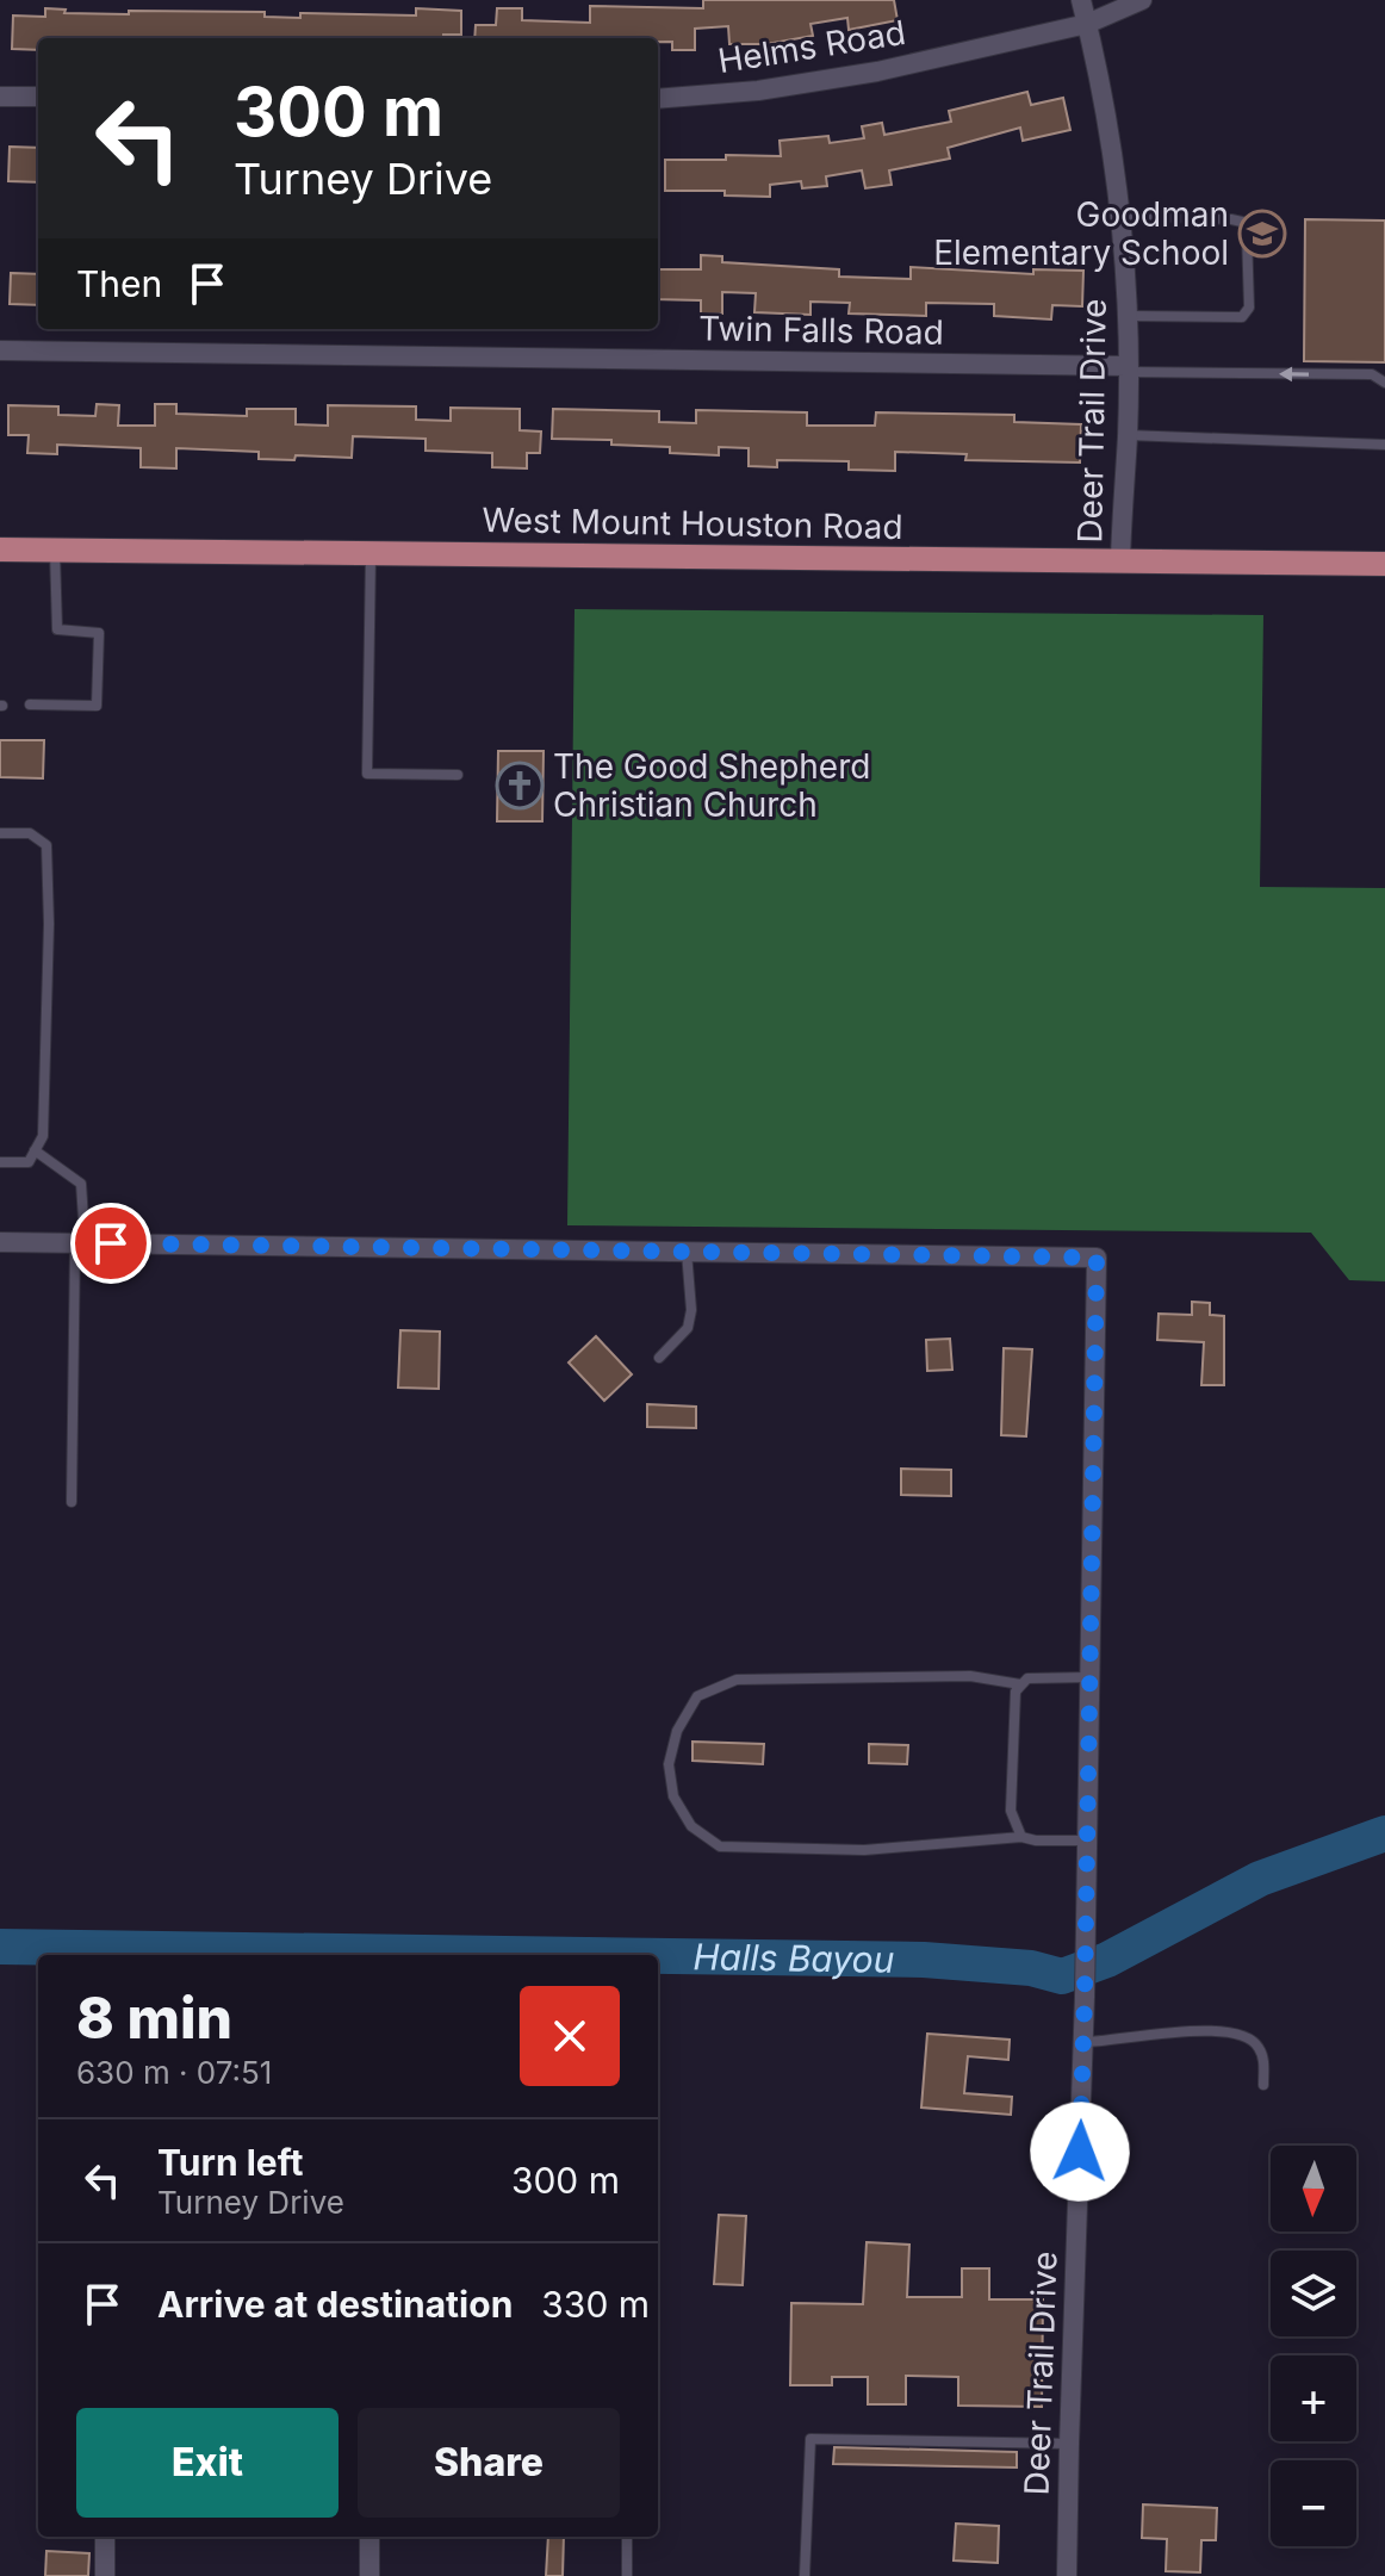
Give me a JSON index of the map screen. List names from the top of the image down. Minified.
{"streets":{"main road":["West Mount Houston Road"],"street":["Helms Road","Twin Falls Road","Deer Trail Drive"]},"crossings":[["Helms Road","Deer Trail Drive"],["Twin Falls Road","Deer Trail Drive"],["Deer Trail Drive","West Mount Houston Road"]],"water":["Halls Bayou"],"places":{"school or university":["Goodman Elementary School"],"church":["The Good Shepherd Christian Church"]},"north":"bottom","page":{"turn":["300 m","Turney Drive"],"then":"Then","heading":["8 min","630 m · 07:51"],"list":[{"name":"Turn left","note":"Turney Drive","value":"300 m"},{"name":"Arrive at destination","value":"330 m"}],"map_buttons":["+","−"],"buttons":["Exit","Share"]}}
